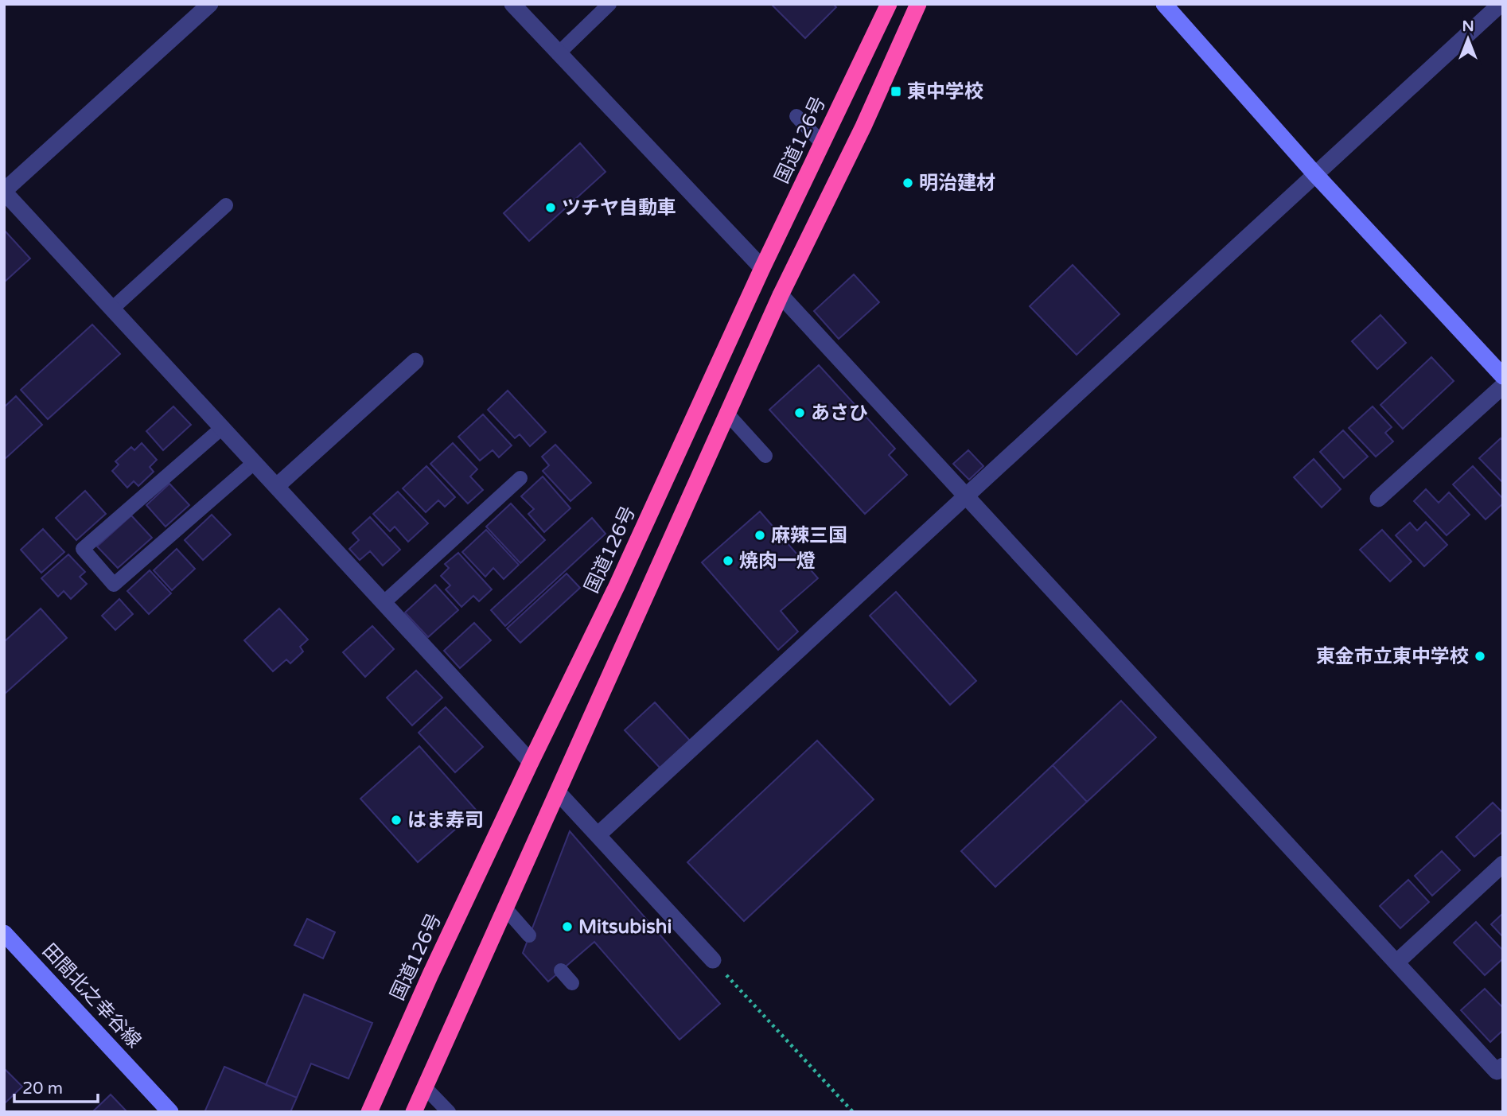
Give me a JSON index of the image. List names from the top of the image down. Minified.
{"streets":{"highway":["国道126号"],"street":["田間北之幸谷線"]},"places":{"transit":["東中学校"],"other":["明治建材","ツチヤ自動車","あさひ","麻辣三国","焼肉一燈","東金市立東中学校","はま寿司","Mitsubishi"]},"scale_bar":"20 m","north":"top"}
